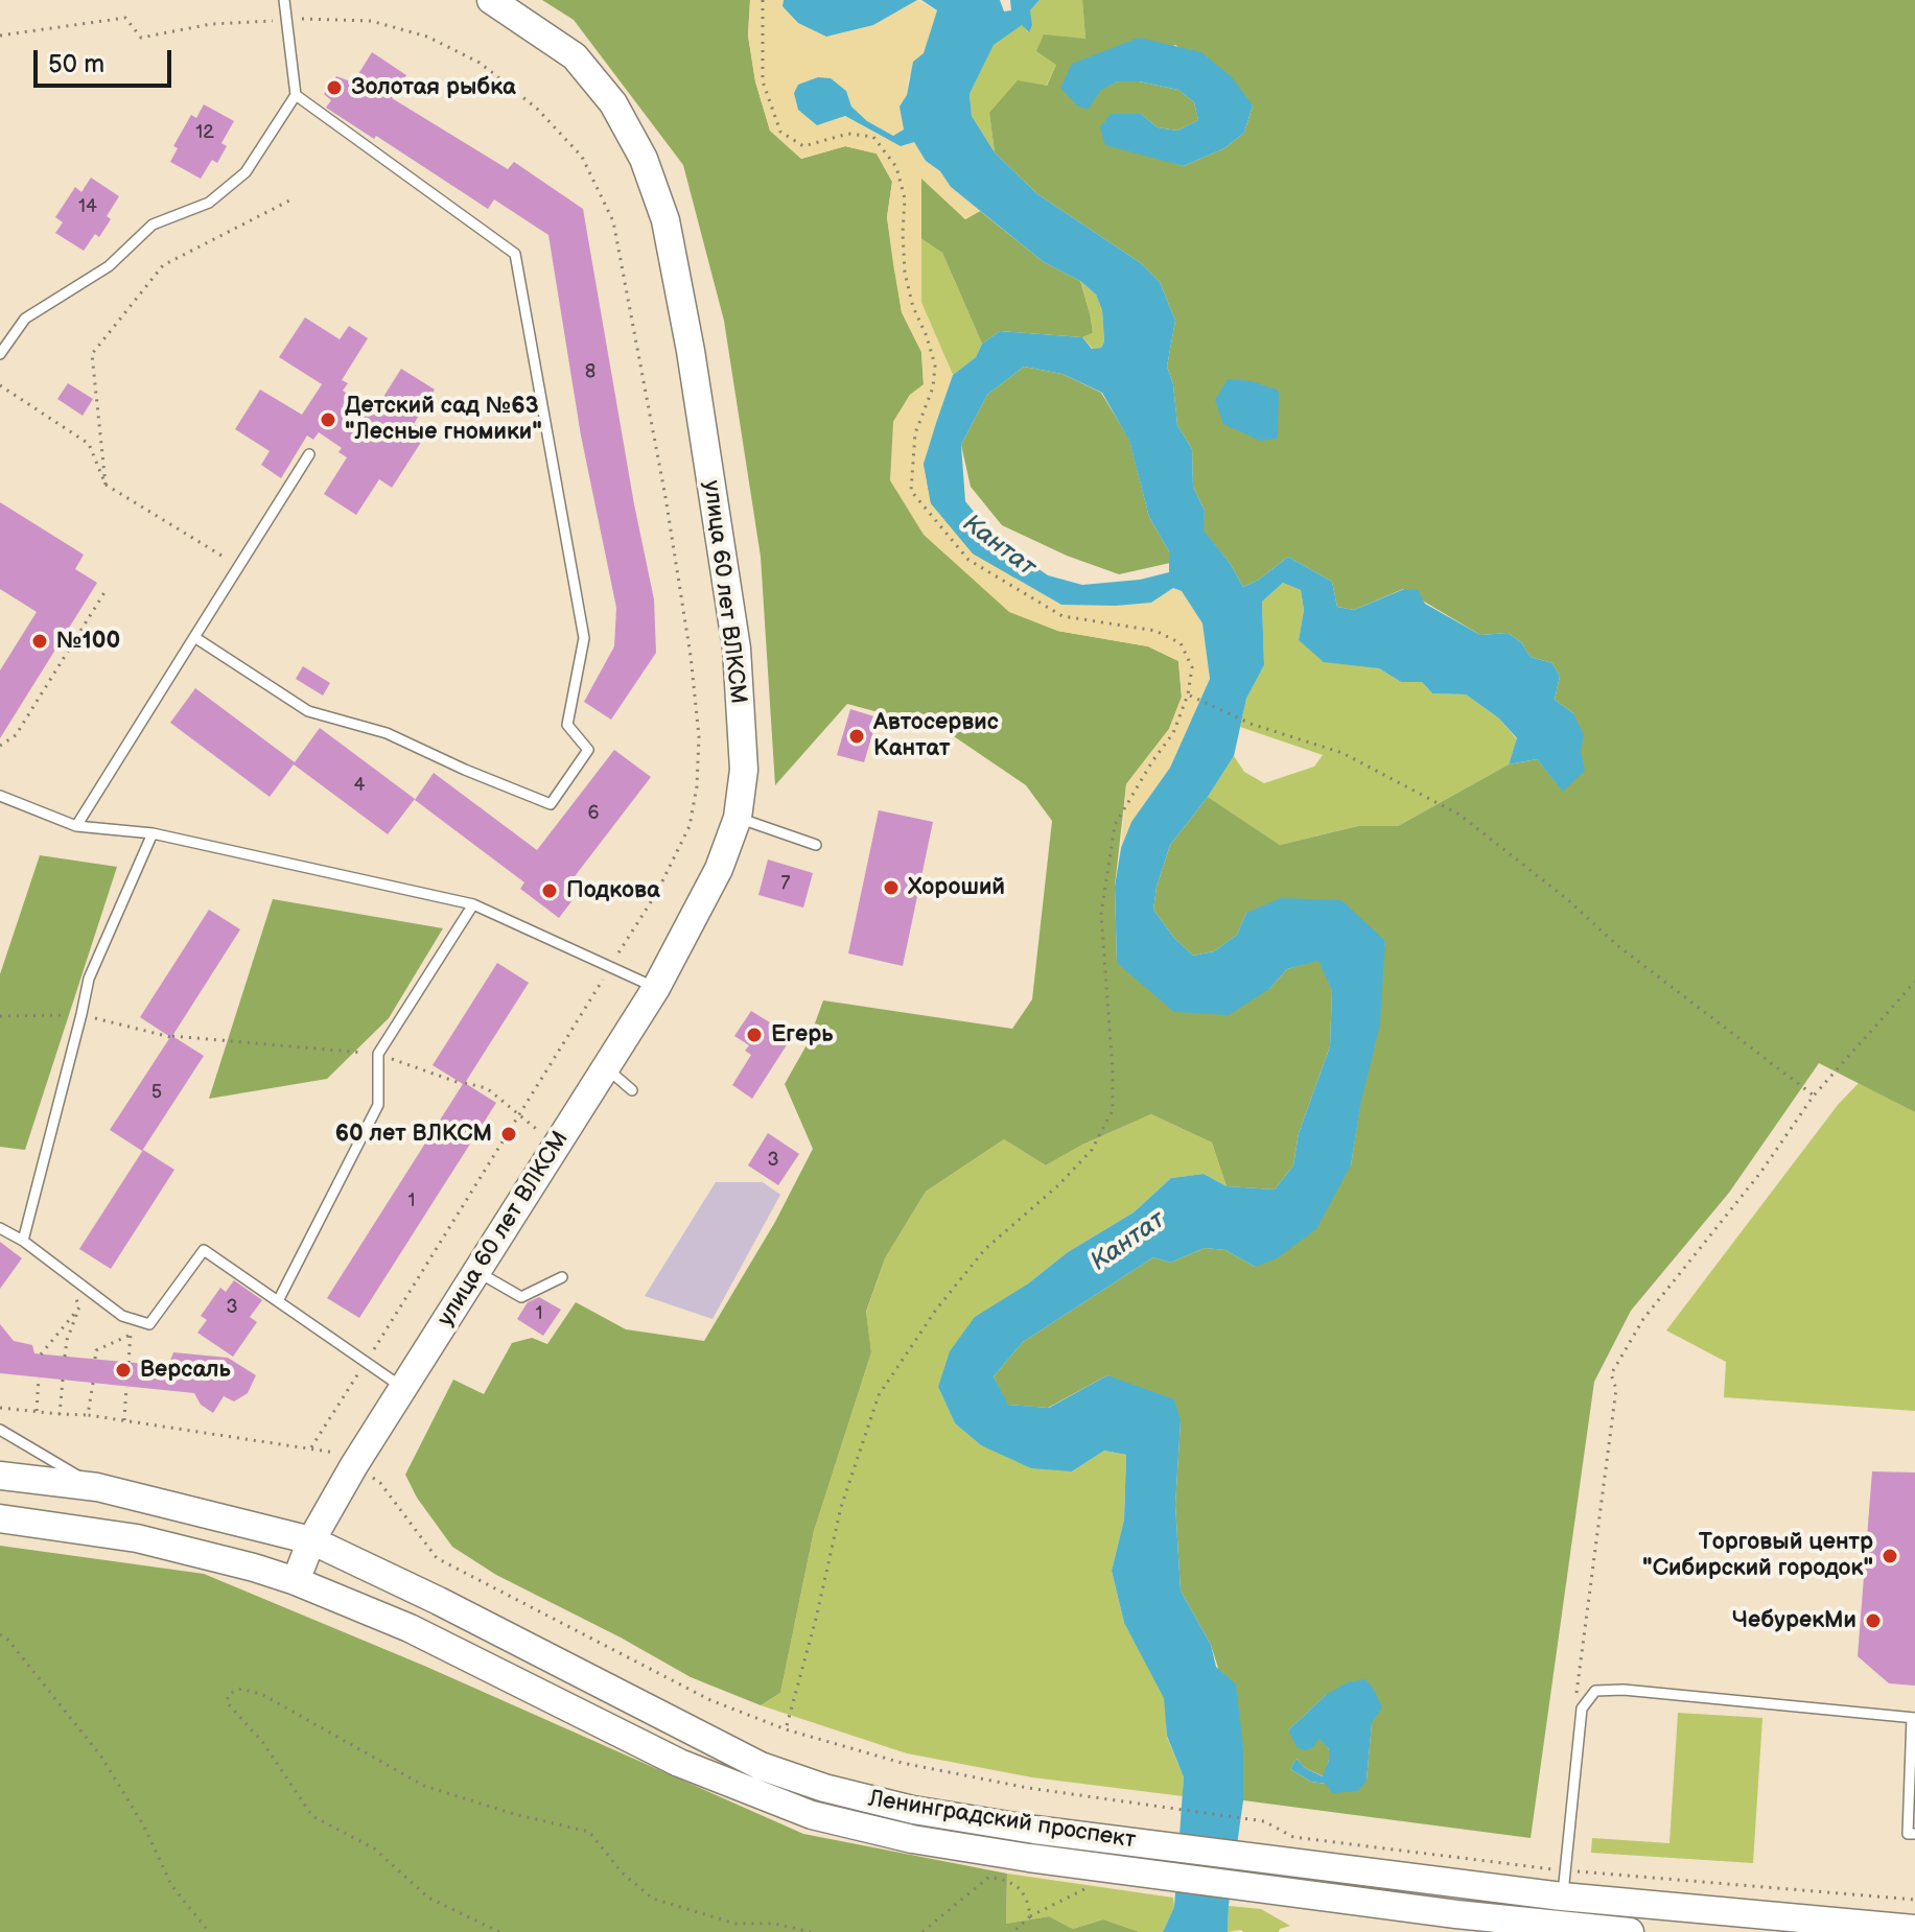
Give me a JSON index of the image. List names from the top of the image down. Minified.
{"streets":{"main road":["улица 60 лет ВЛКСМ","Ленинградский проспект"]},"crossings":[["улица 60 лет ВЛКСМ","Ленинградский проспект"]],"water":["Кантат"],"places":["Золотая рыбка","Детский сад №63 \"Лесные гномики\"","№100","Автосервис Кантат","Хороший","Подкова","Егерь","60 лет ВЛКСМ","Версаль","Торговый центр \"Сибирский городок\"","ЧебурекМи"],"house_numbers":["12","14","8","4","6","7","5","3","1","3","1"],"scale_bar":"50 m"}
